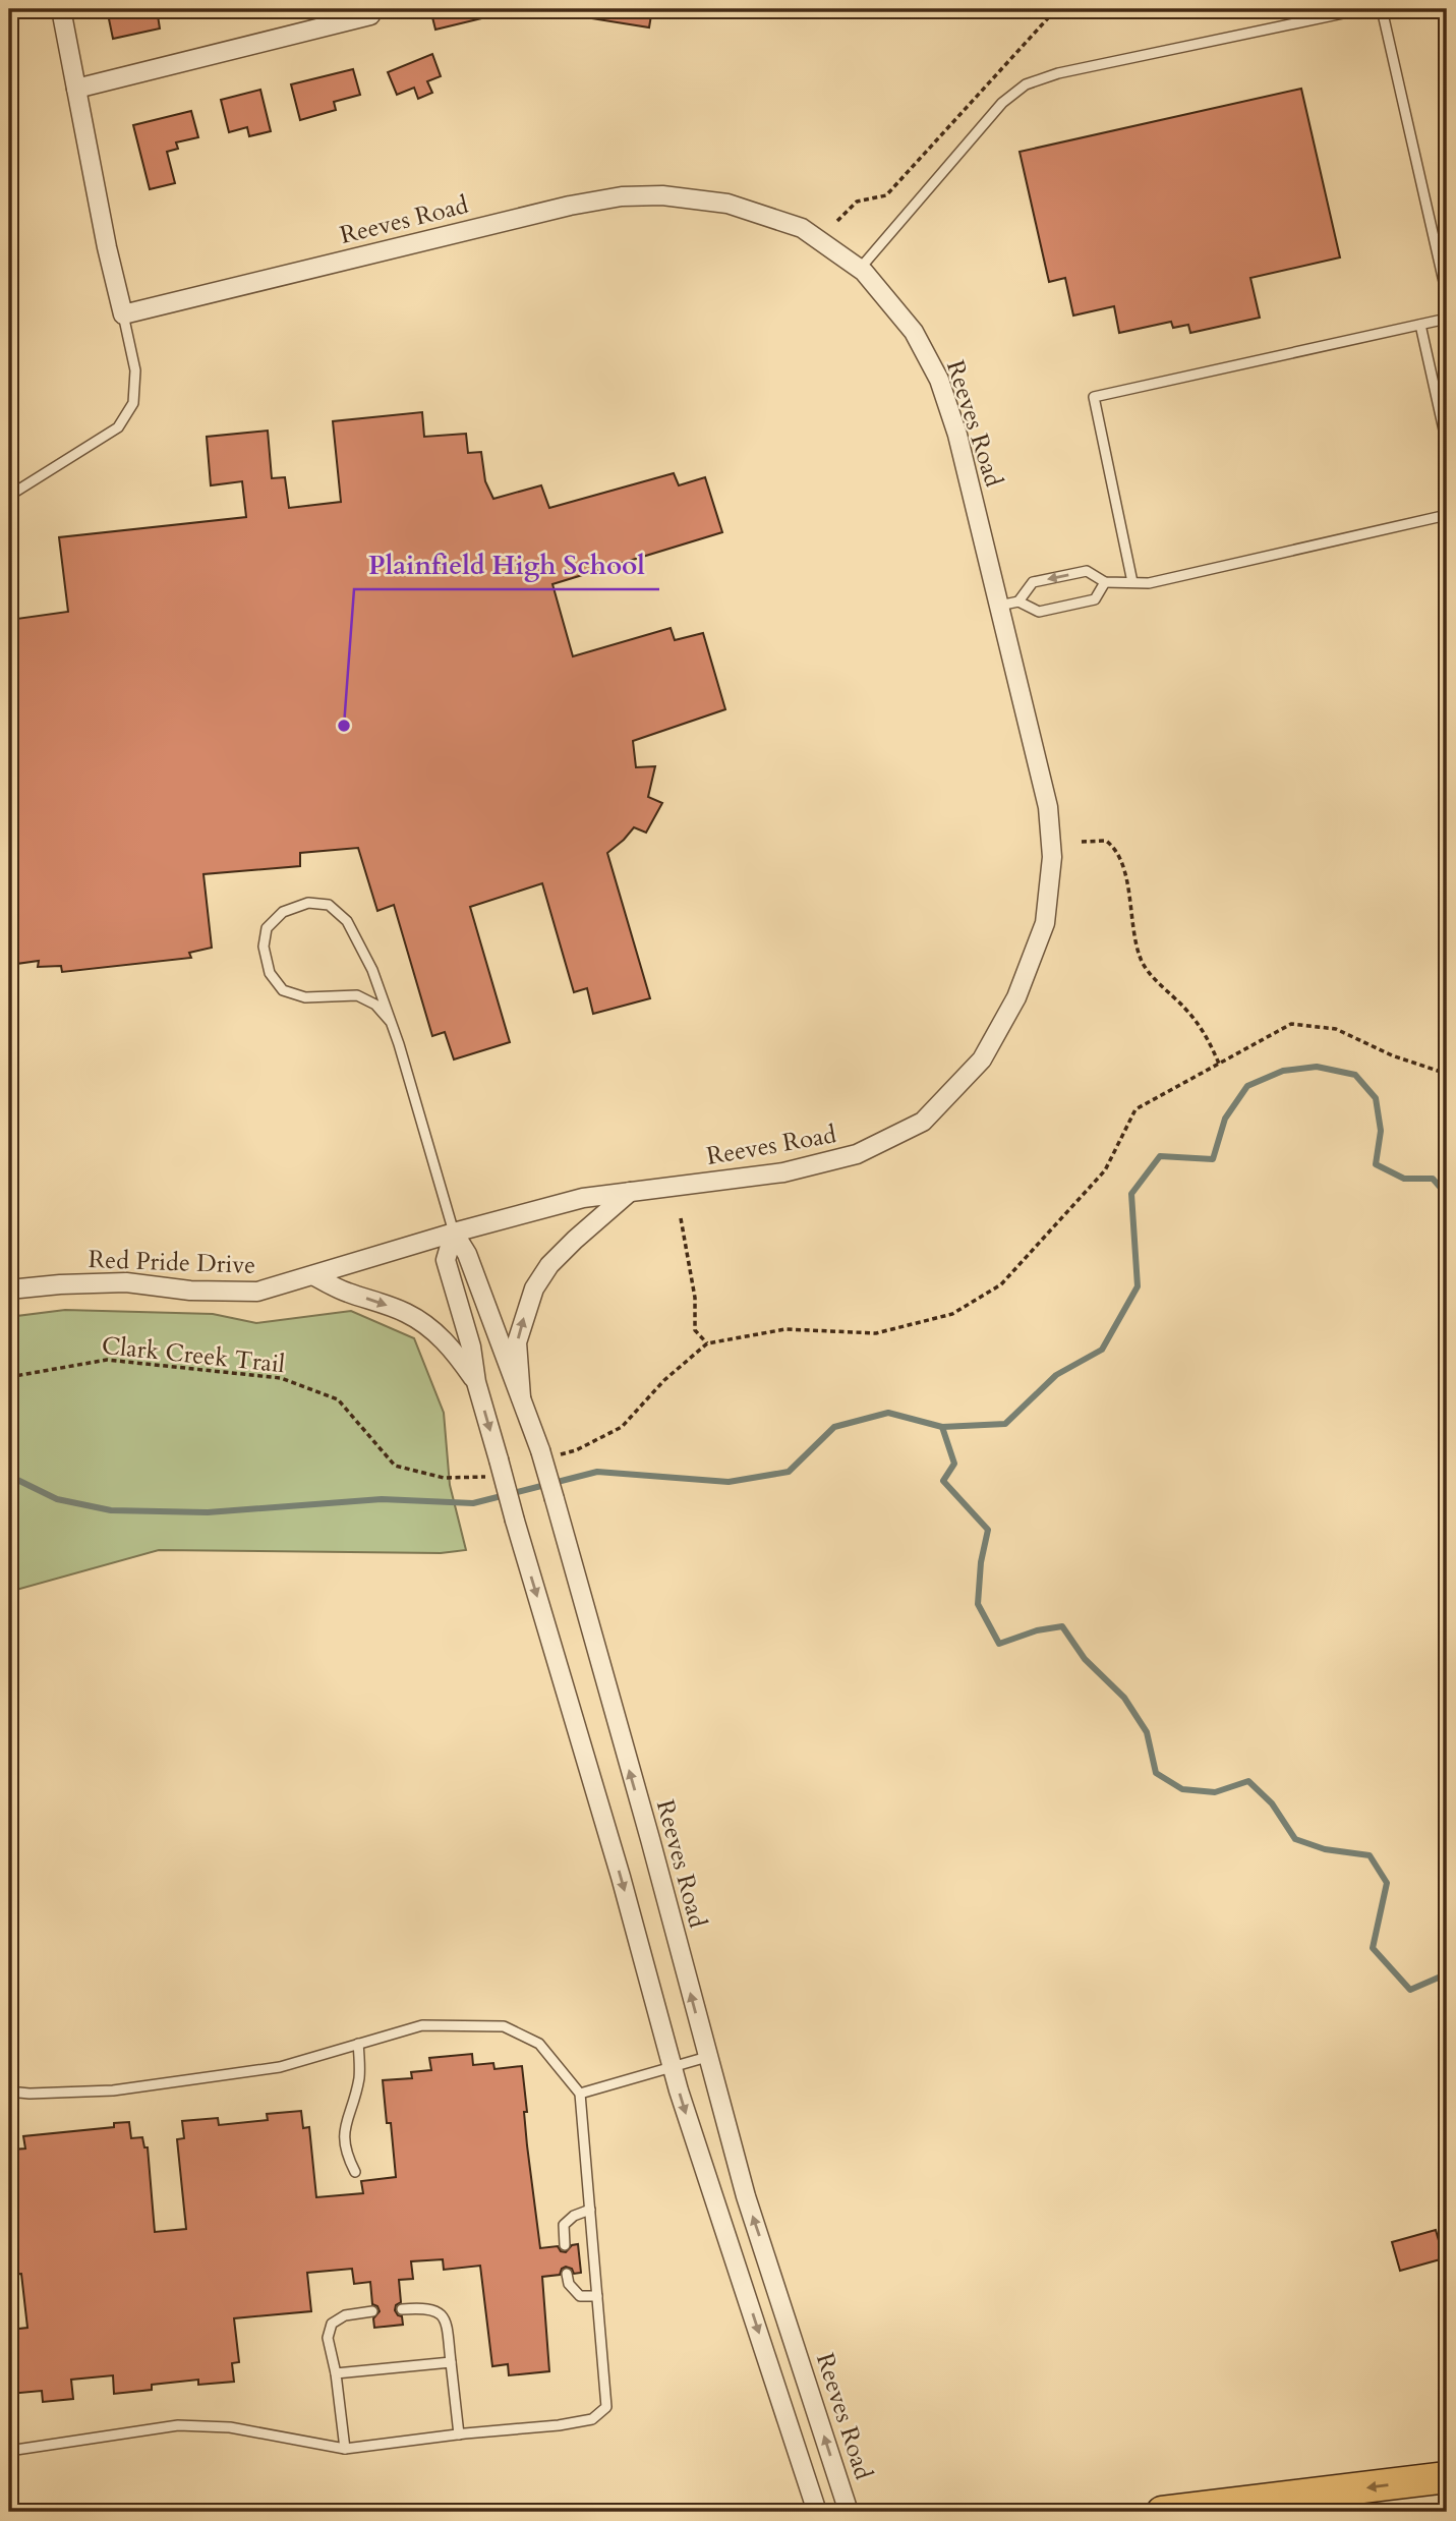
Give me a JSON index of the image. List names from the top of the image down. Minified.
{"streets":{"street":["Reeves Road","Red Pride Drive"],"path":["Clark Creek Trail"]},"crossings":[["Reeves Road","Red Pride Drive"]],"places":["Plainfield High School"]}
